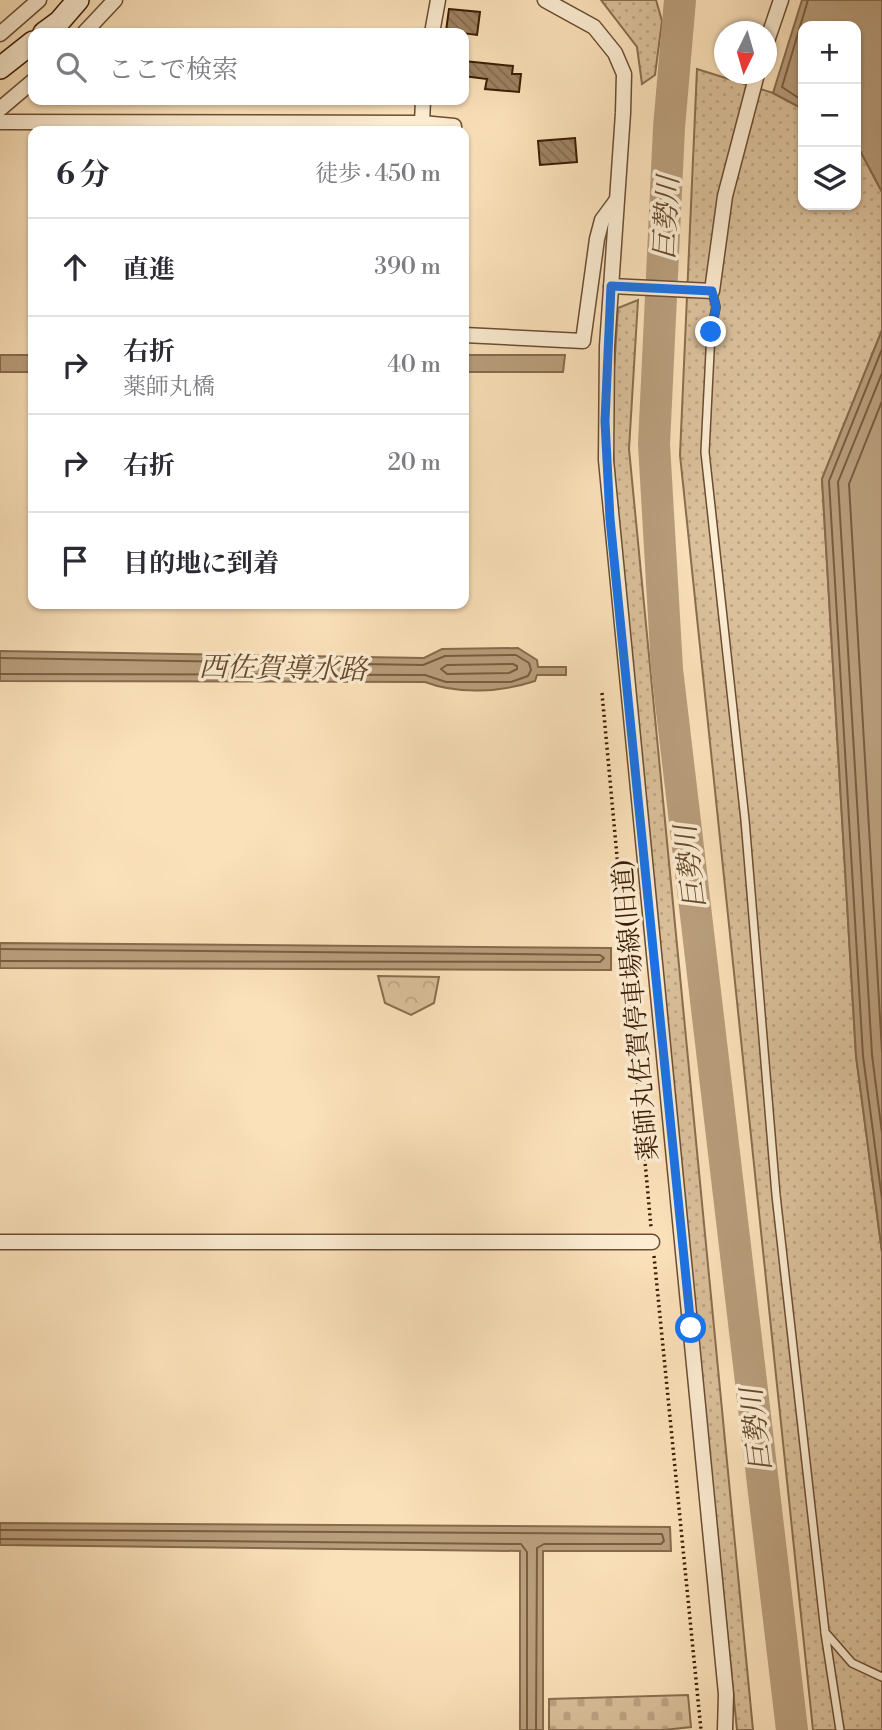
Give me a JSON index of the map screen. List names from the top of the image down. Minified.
{"streets":{"street":["薬師丸佐賀停車場線(旧道)"]},"water":["巨勢川","西佐賀導水路"],"north":"bottom","page":{"map_buttons":["+","−"],"search":"ここで検索","heading":["6 分","徒歩 · 450 m"],"list":[["直進","390 m"],["右折","薬師丸橋","40 m"],["右折","20 m"],"目的地に到着"]}}
